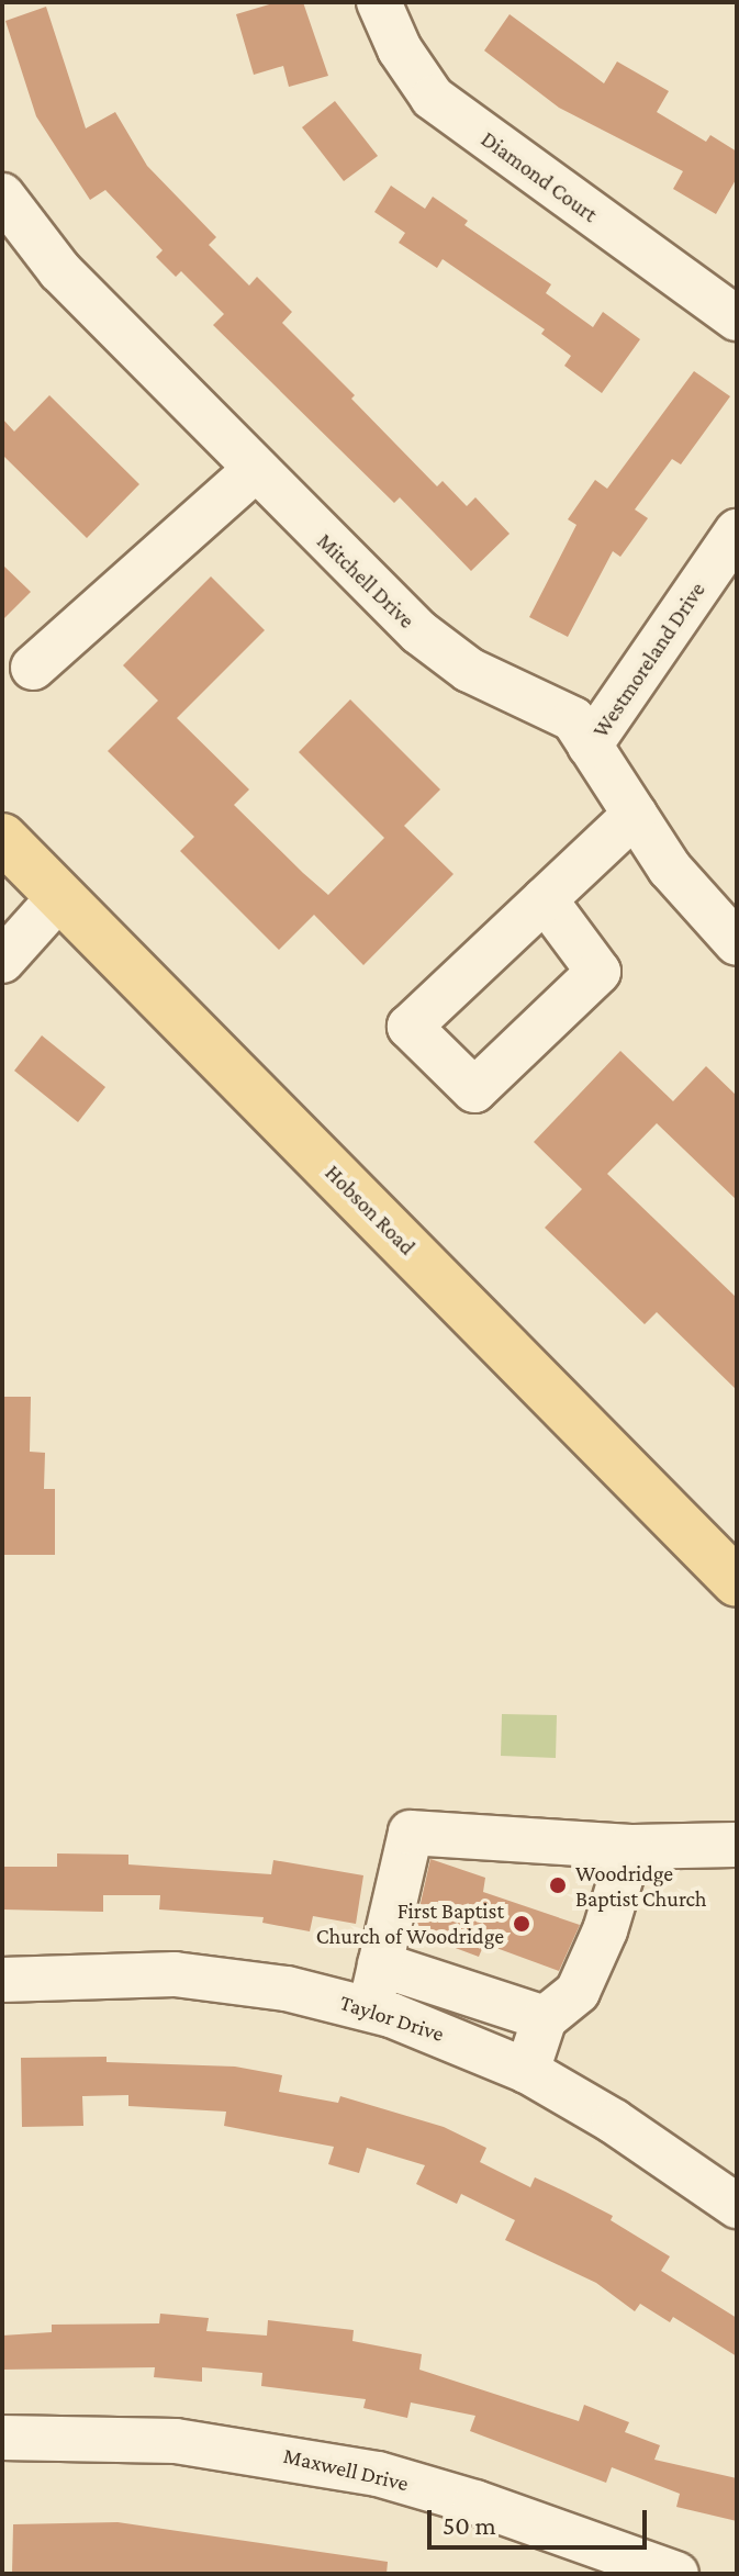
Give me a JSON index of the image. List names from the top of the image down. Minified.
{"streets":{"main road":["Hobson Road"],"street":["Diamond Court","Mitchell Drive","Westmoreland Drive","Taylor Drive","Maxwell Drive"]},"crossings":[["Mitchell Drive","Westmoreland Drive"]],"places":["Woodridge Baptist Church","First Baptist Church of Woodridge"],"scale_bar":"50 m"}
